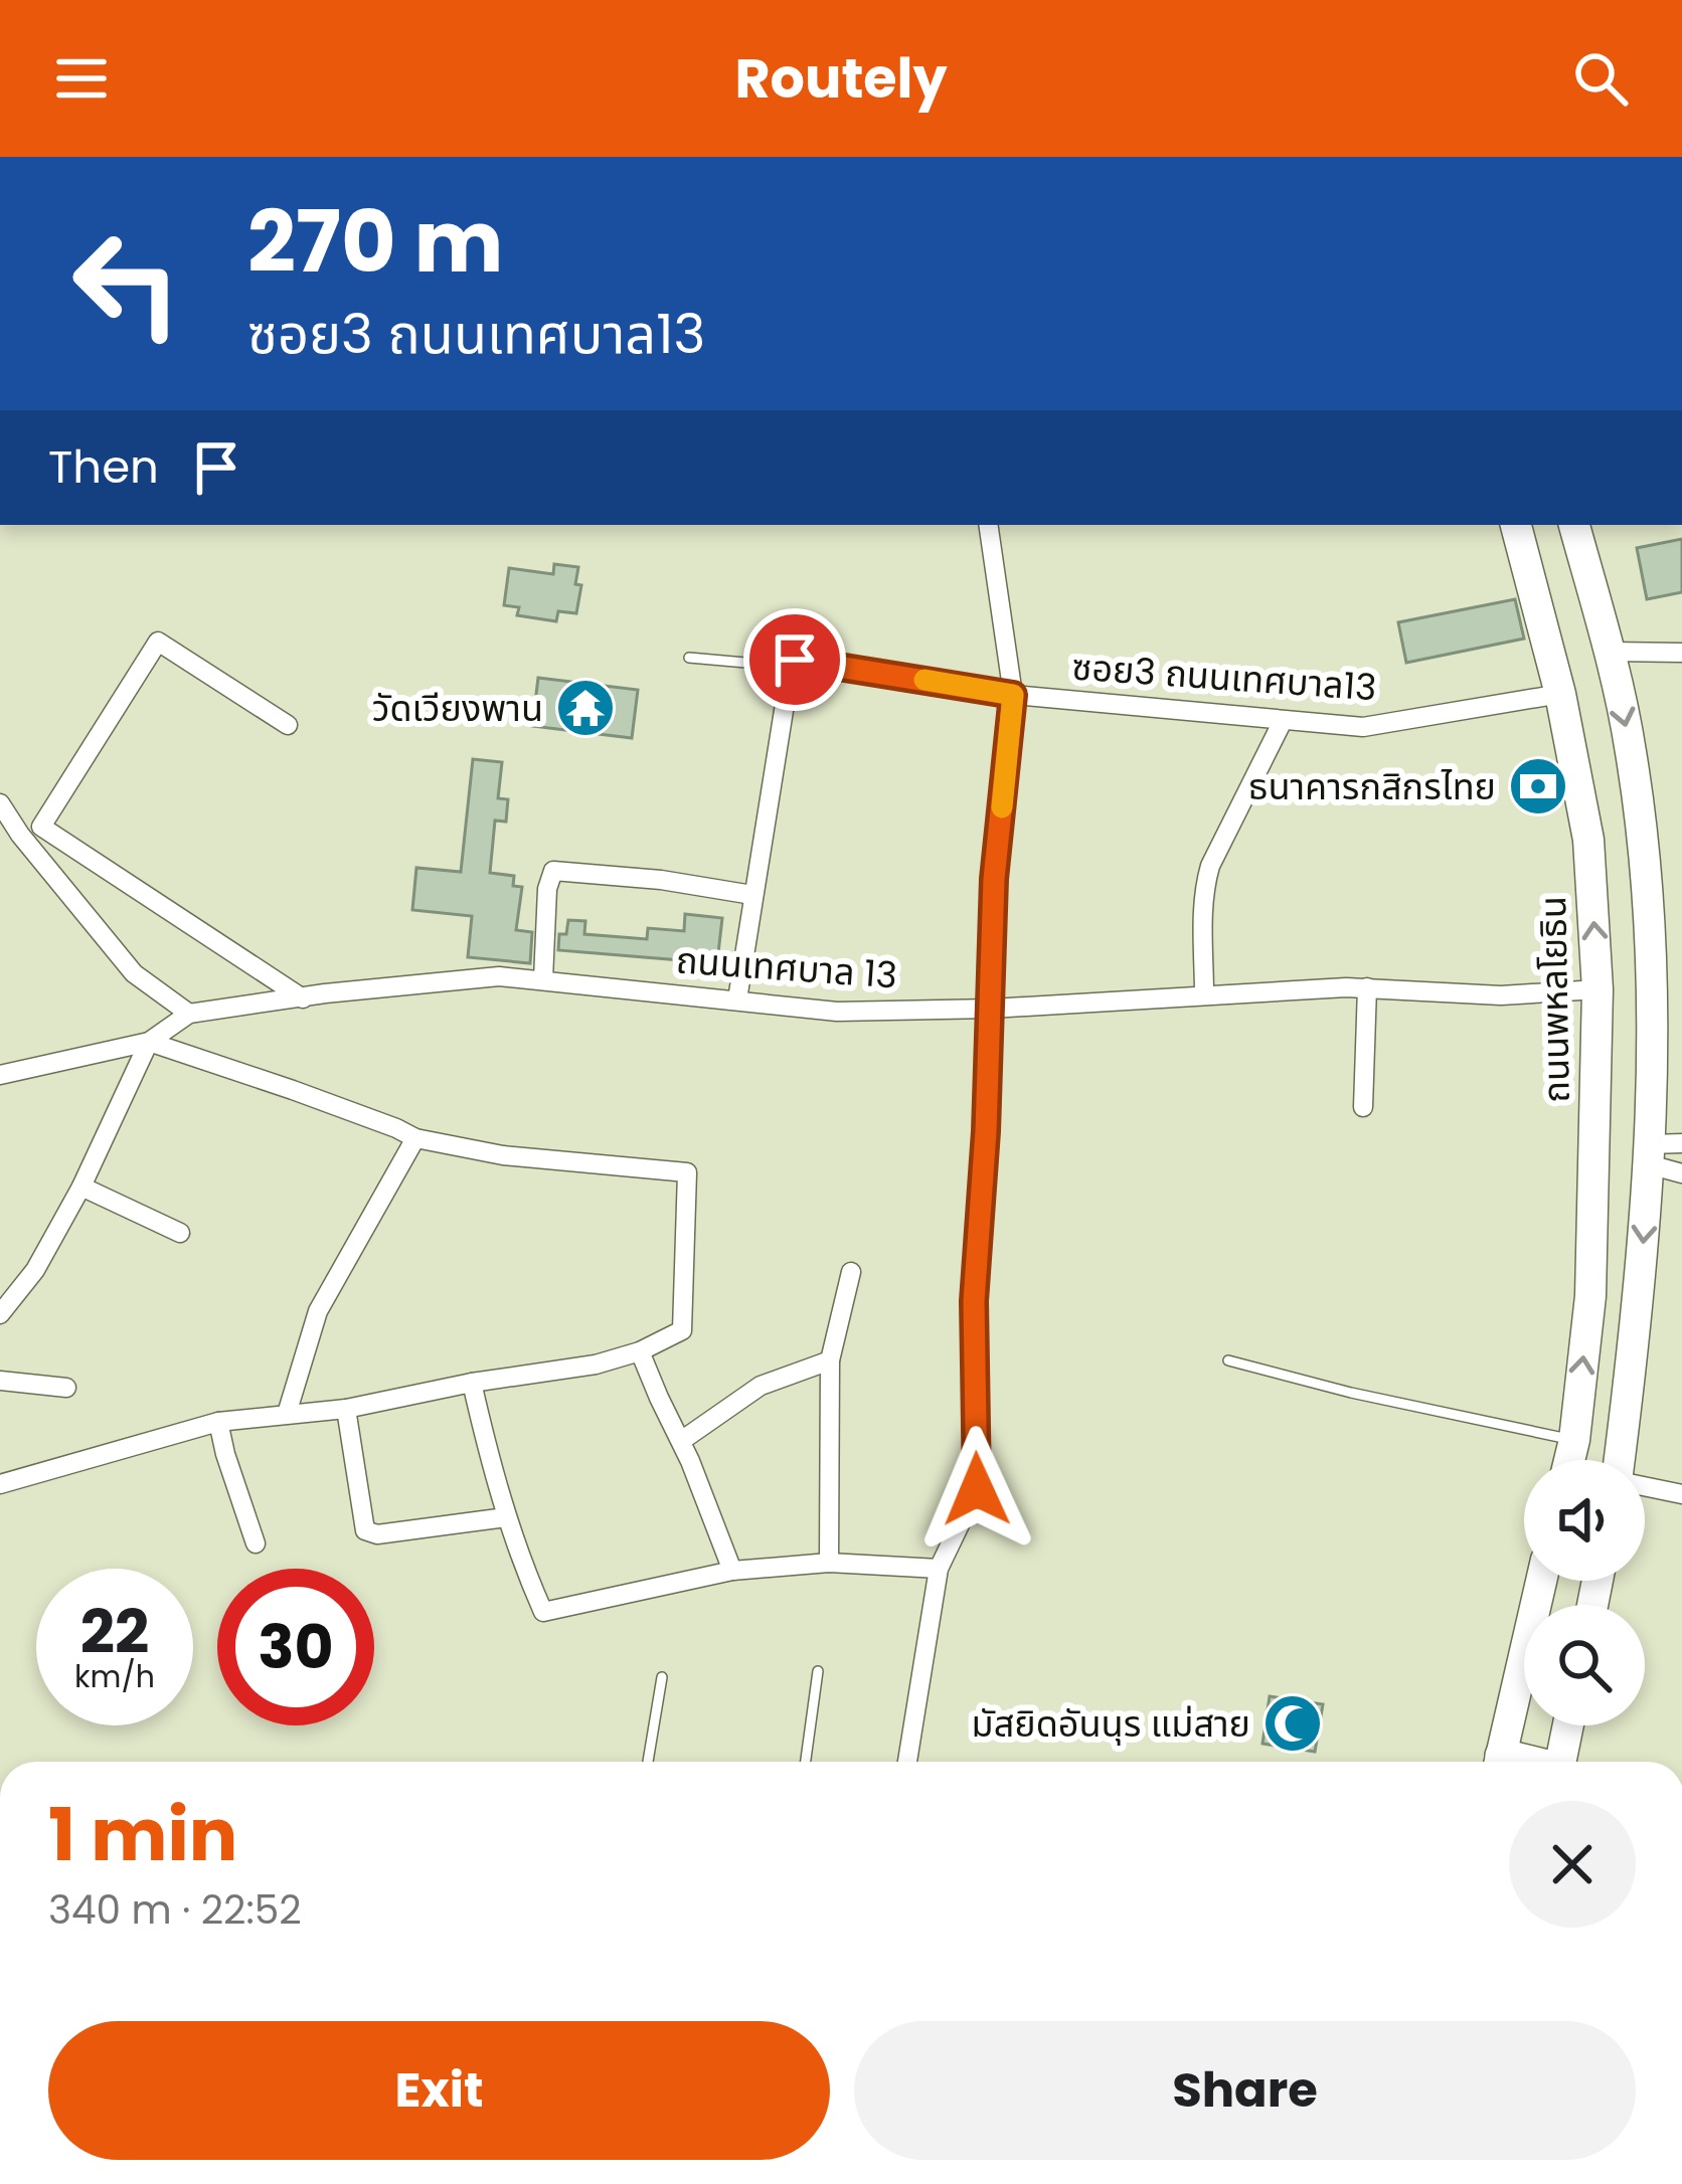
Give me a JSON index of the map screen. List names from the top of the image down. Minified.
{"streets":{"main road":["ถนนพหลโยธิน"],"street":["ซอย3 ถนนเทศบาล13","ถนนเทศบาล 13"]},"crossings":[["ซอย3 ถนนเทศบาล13","ถนนพหลโยธิน"],["ถนนเทศบาล 13","ถนนพหลโยธิน"]],"places":{"temple":["วัดเวียงพาน"],"bank":["ธนาคารกสิกรไทย"],"mosque":["มัสยิดอันนุร แม่สาย"]},"page":{"header":"Routely","turn":["270 m","ซอย3 ถนนเทศบาล13"],"then":"Then","speed":"22 km/h","limit":"30","heading":["1 min","340 m · 22:52"],"buttons":["Exit","Share"]}}
